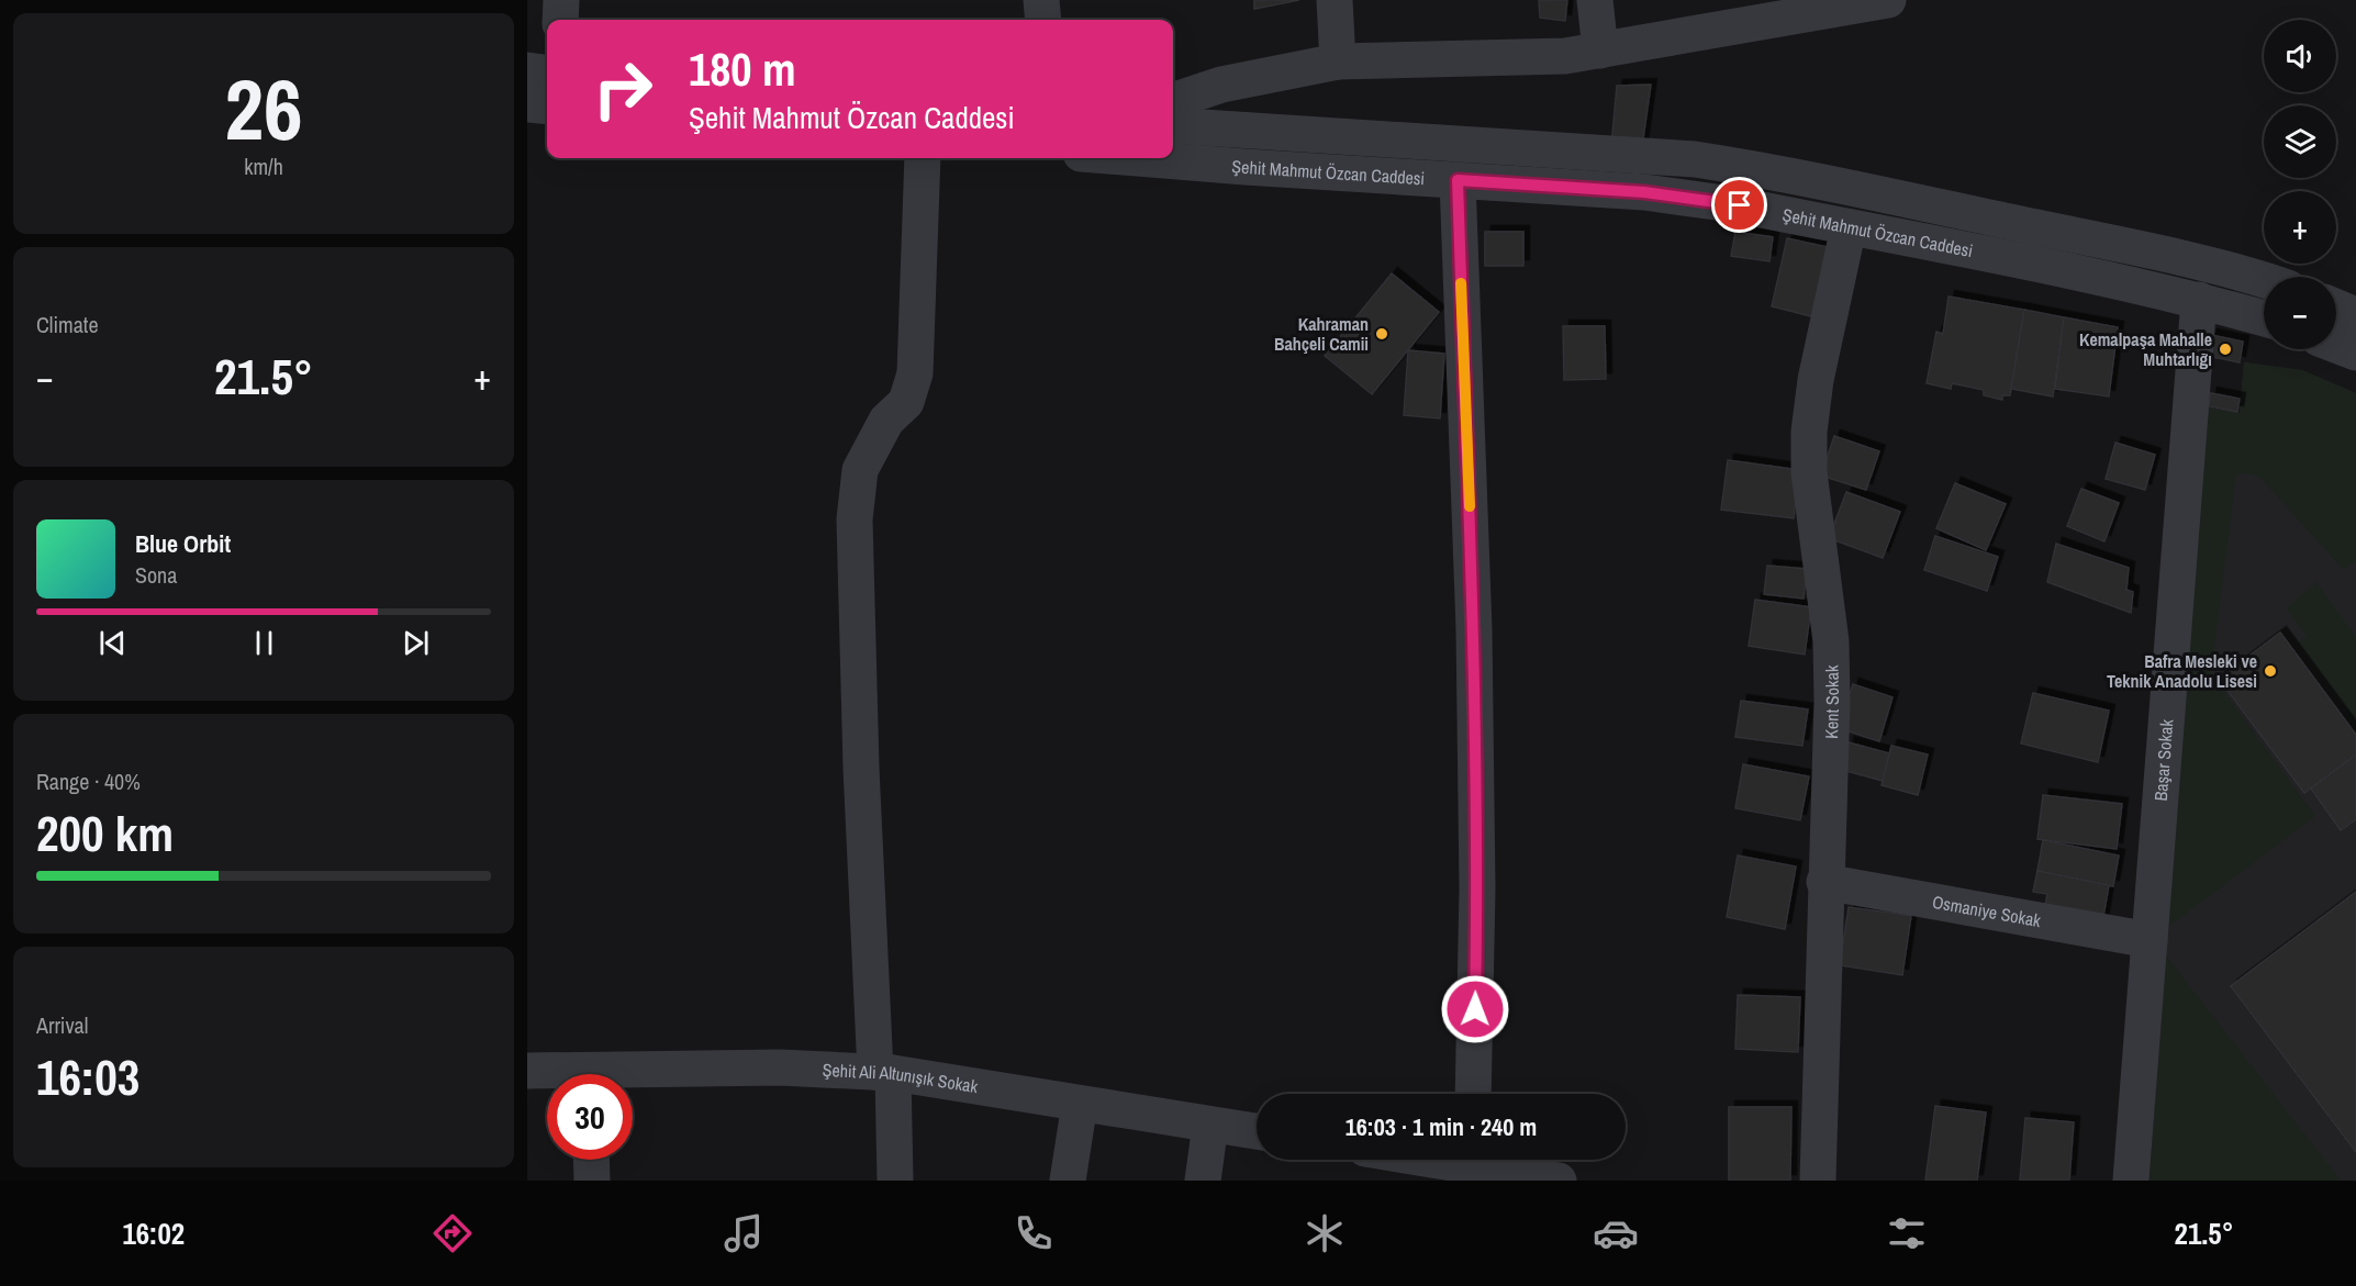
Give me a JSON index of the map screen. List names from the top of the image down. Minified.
{"streets":{"street":["Şehit Mahmut Özcan Caddesi","Kent Sokak","Başar Sokak","Osmaniye Sokak","Şehit Ali Altunışık Sokak"]},"crossings":[["Şehit Mahmut Özcan Caddesi","Kent Sokak"],["Şehit Mahmut Özcan Caddesi","Başar Sokak"],["Kent Sokak","Osmaniye Sokak"],["Başar Sokak","Osmaniye Sokak"]],"places":["Kahraman Bahçeli Camii","Kemalpaşa Mahalle Muhtarlığı","Bafra Mesleki ve Teknik Anadolu Lisesi"],"page":{"tile":[["26","km/h"],"Climate",["Range · 40%","200 km"],["Arrival","16:03"]],"map_buttons":["+","−"],"turn":["180 m","Şehit Mahmut Özcan Caddesi"],"heat":["−","21.5°","+"],"song":["Blue Orbit","Sona"],"limit":"30","trip":"16:03 · 1 min · 240 m","tabs":["16:02","21.5°"]}}
